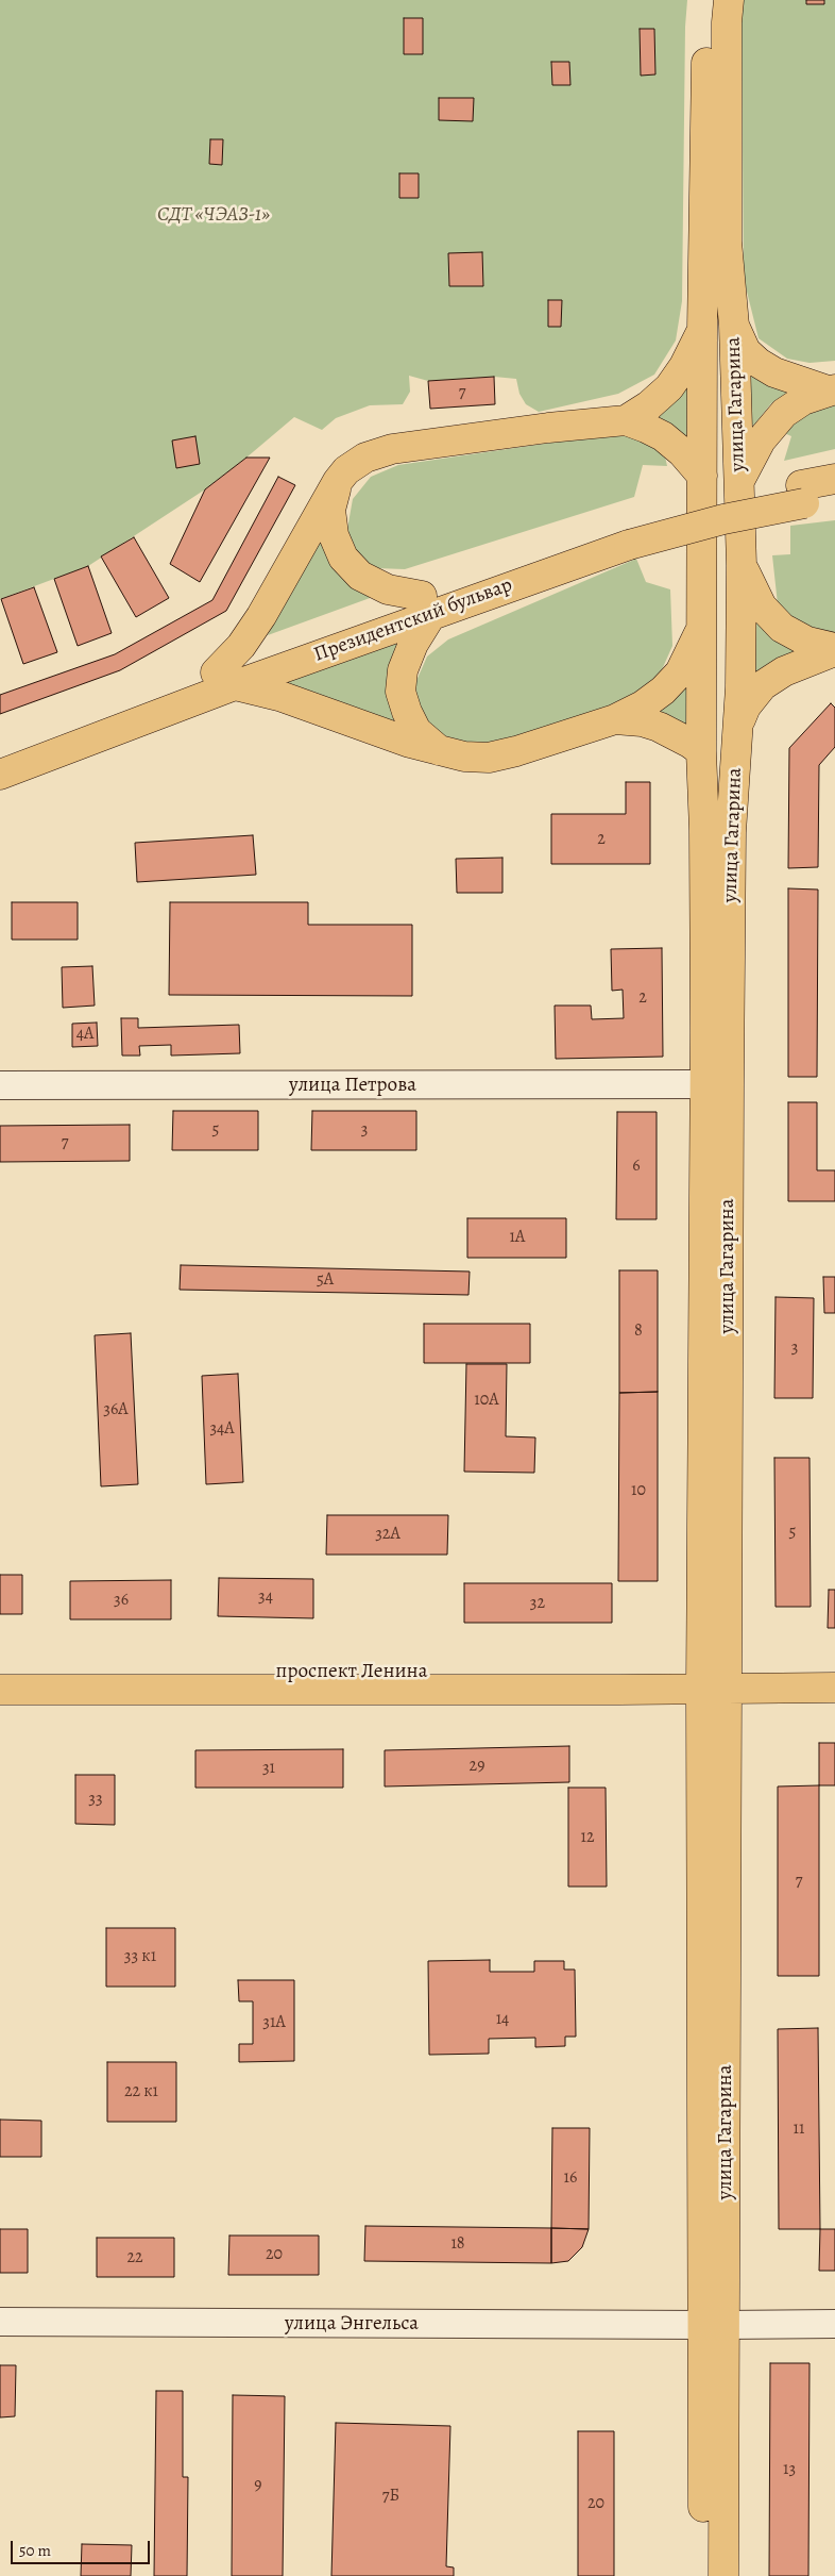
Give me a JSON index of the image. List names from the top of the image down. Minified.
{"streets":{"main road":["улица Гагарина","Президентский бульвар","проспект Ленина"],"street":["улица Петрова","улица Энгельса"]},"crossings":[["улица Гагарина","улица Петрова"],["улица Гагарина","проспект Ленина"],["улица Гагарина","улица Энгельса"]],"parks":["СДТ «ЧЭАЗ-1»"],"house_numbers":["7","2","2","4А","5","3","7","6","1А","5А","8","3","10А","36А","34А","10","5","32А","34","36","32","29","31","33","12","7","33 к1","14","31А","22 к1","11","16","18","20","22","13","9","7Б","20"],"scale_bar":"50 m"}
